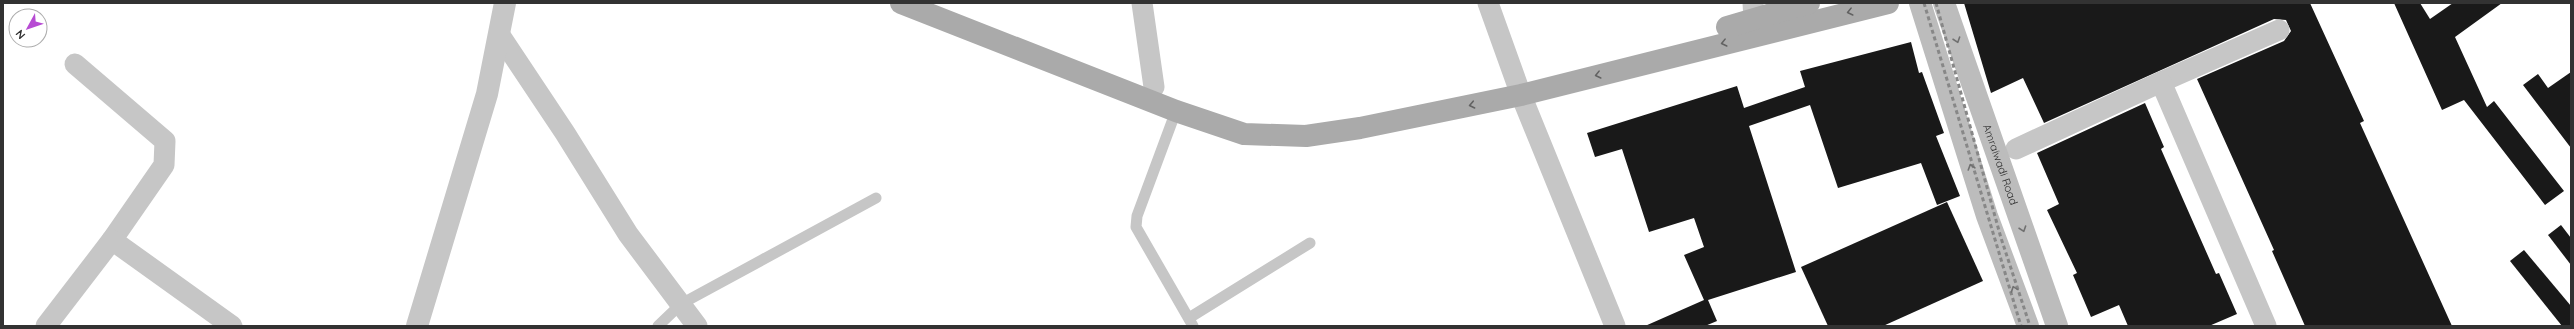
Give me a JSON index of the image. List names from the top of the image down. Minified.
{"streets":{"main road":["Amraiwadi Road"]},"north":"bottom left"}
